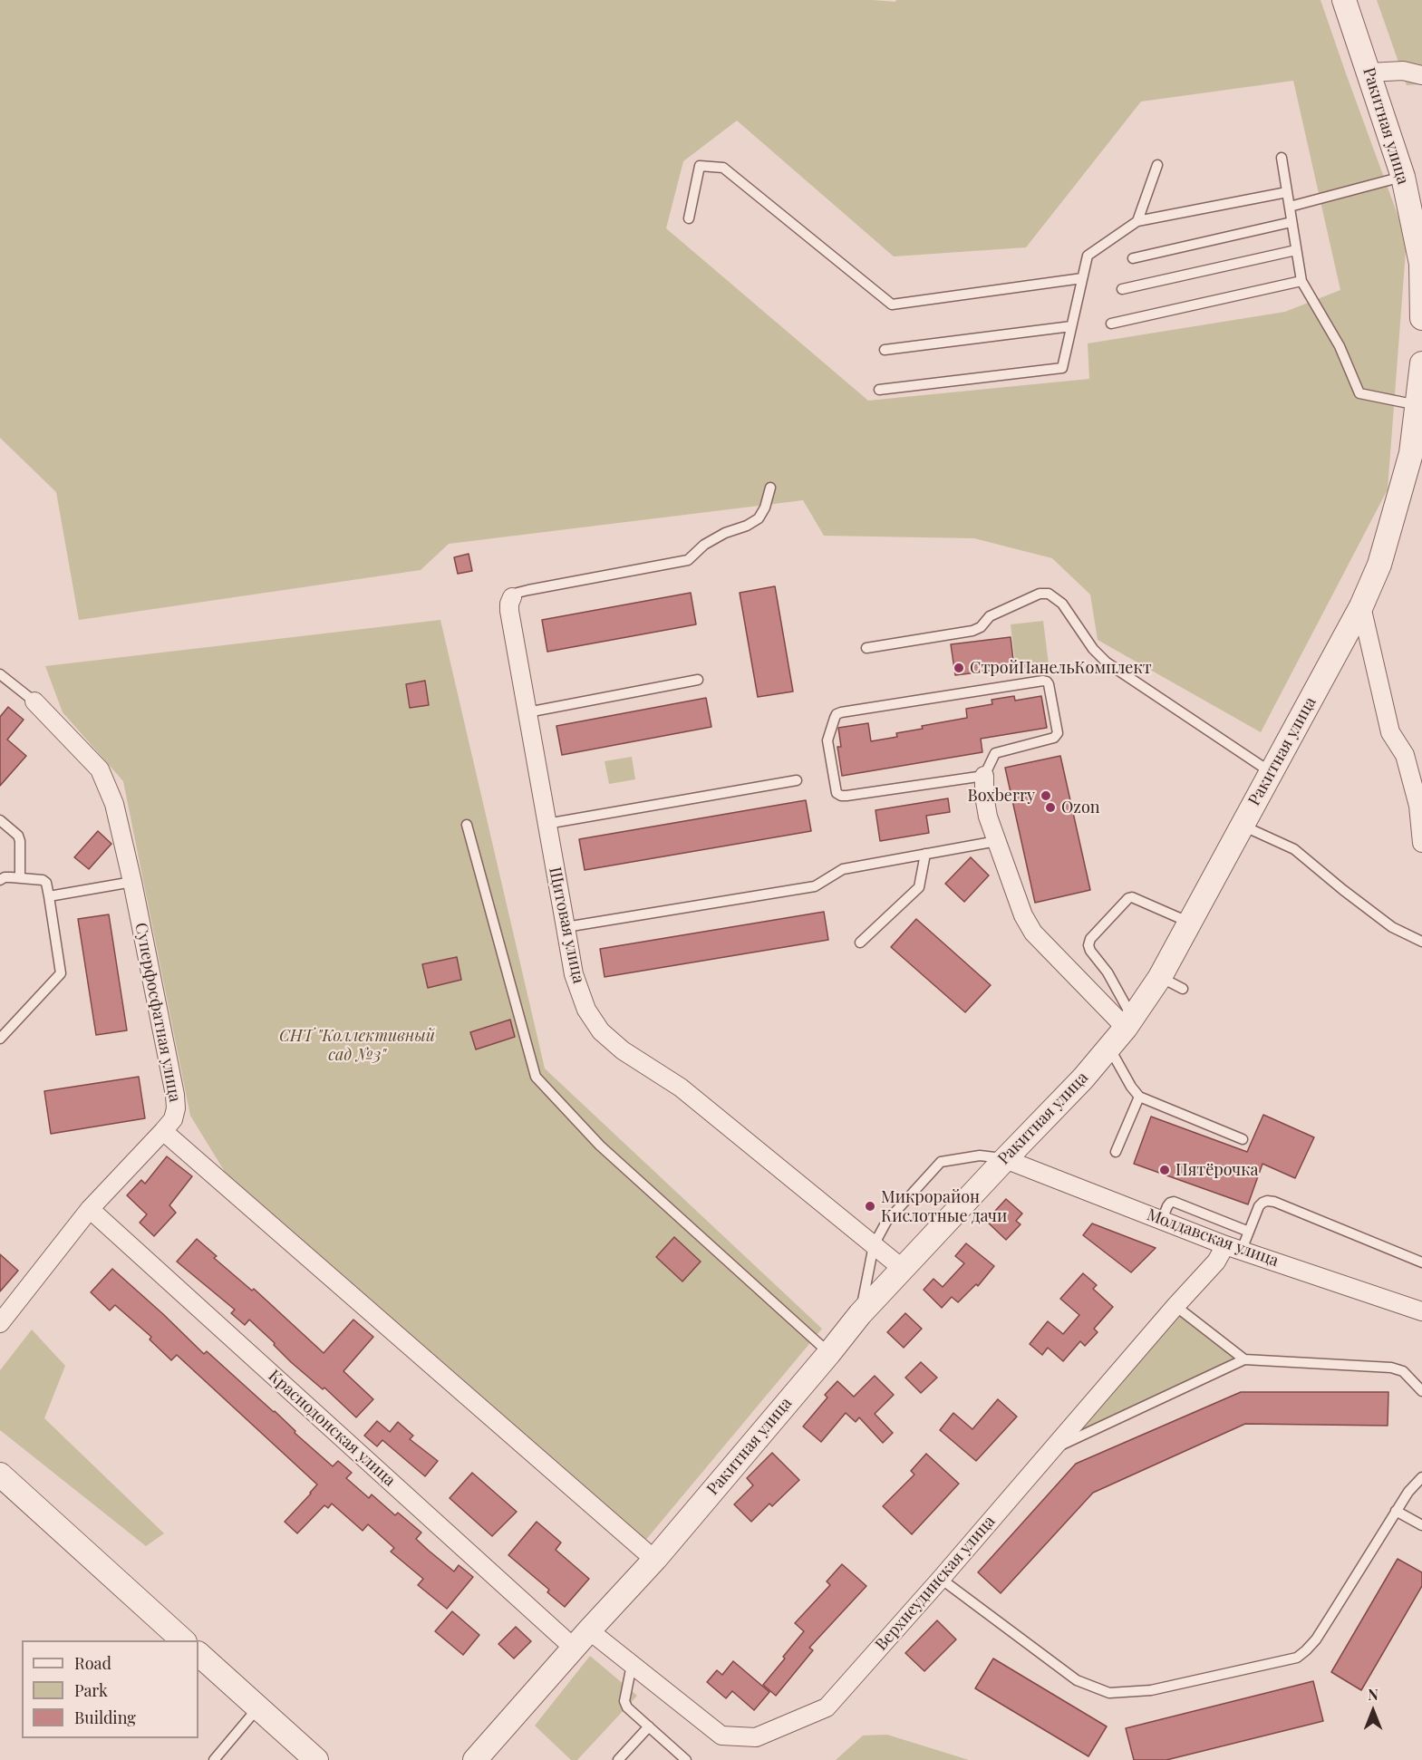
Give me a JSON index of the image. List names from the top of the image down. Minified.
{"streets":{"street":["Ракитная улица","Щитовая улица","Суперфосфатная улица","Молдавская улица","Краснодонская улица","Верхнеудинская улица"]},"crossings":[["Ракитная улица","Щитовая улица"],["Ракитная улица","Молдавская улица"],["Ракитная улица","Краснодонская улица"],["Ракитная улица","Верхнеудинская улица"],["Суперфосфатная улица","Краснодонская улица"],["Молдавская улица","Верхнеудинская улица"],["Краснодонская улица","Верхнеудинская улица"]],"parks":["СНТ \"Коллективный сад №3\""],"places":["СтройПанельКомплект","Boxberry","Ozon","Пятёрочка","Микрорайон Кислотные дачи"],"legend":["Road","Park","Building"],"north":"top"}
